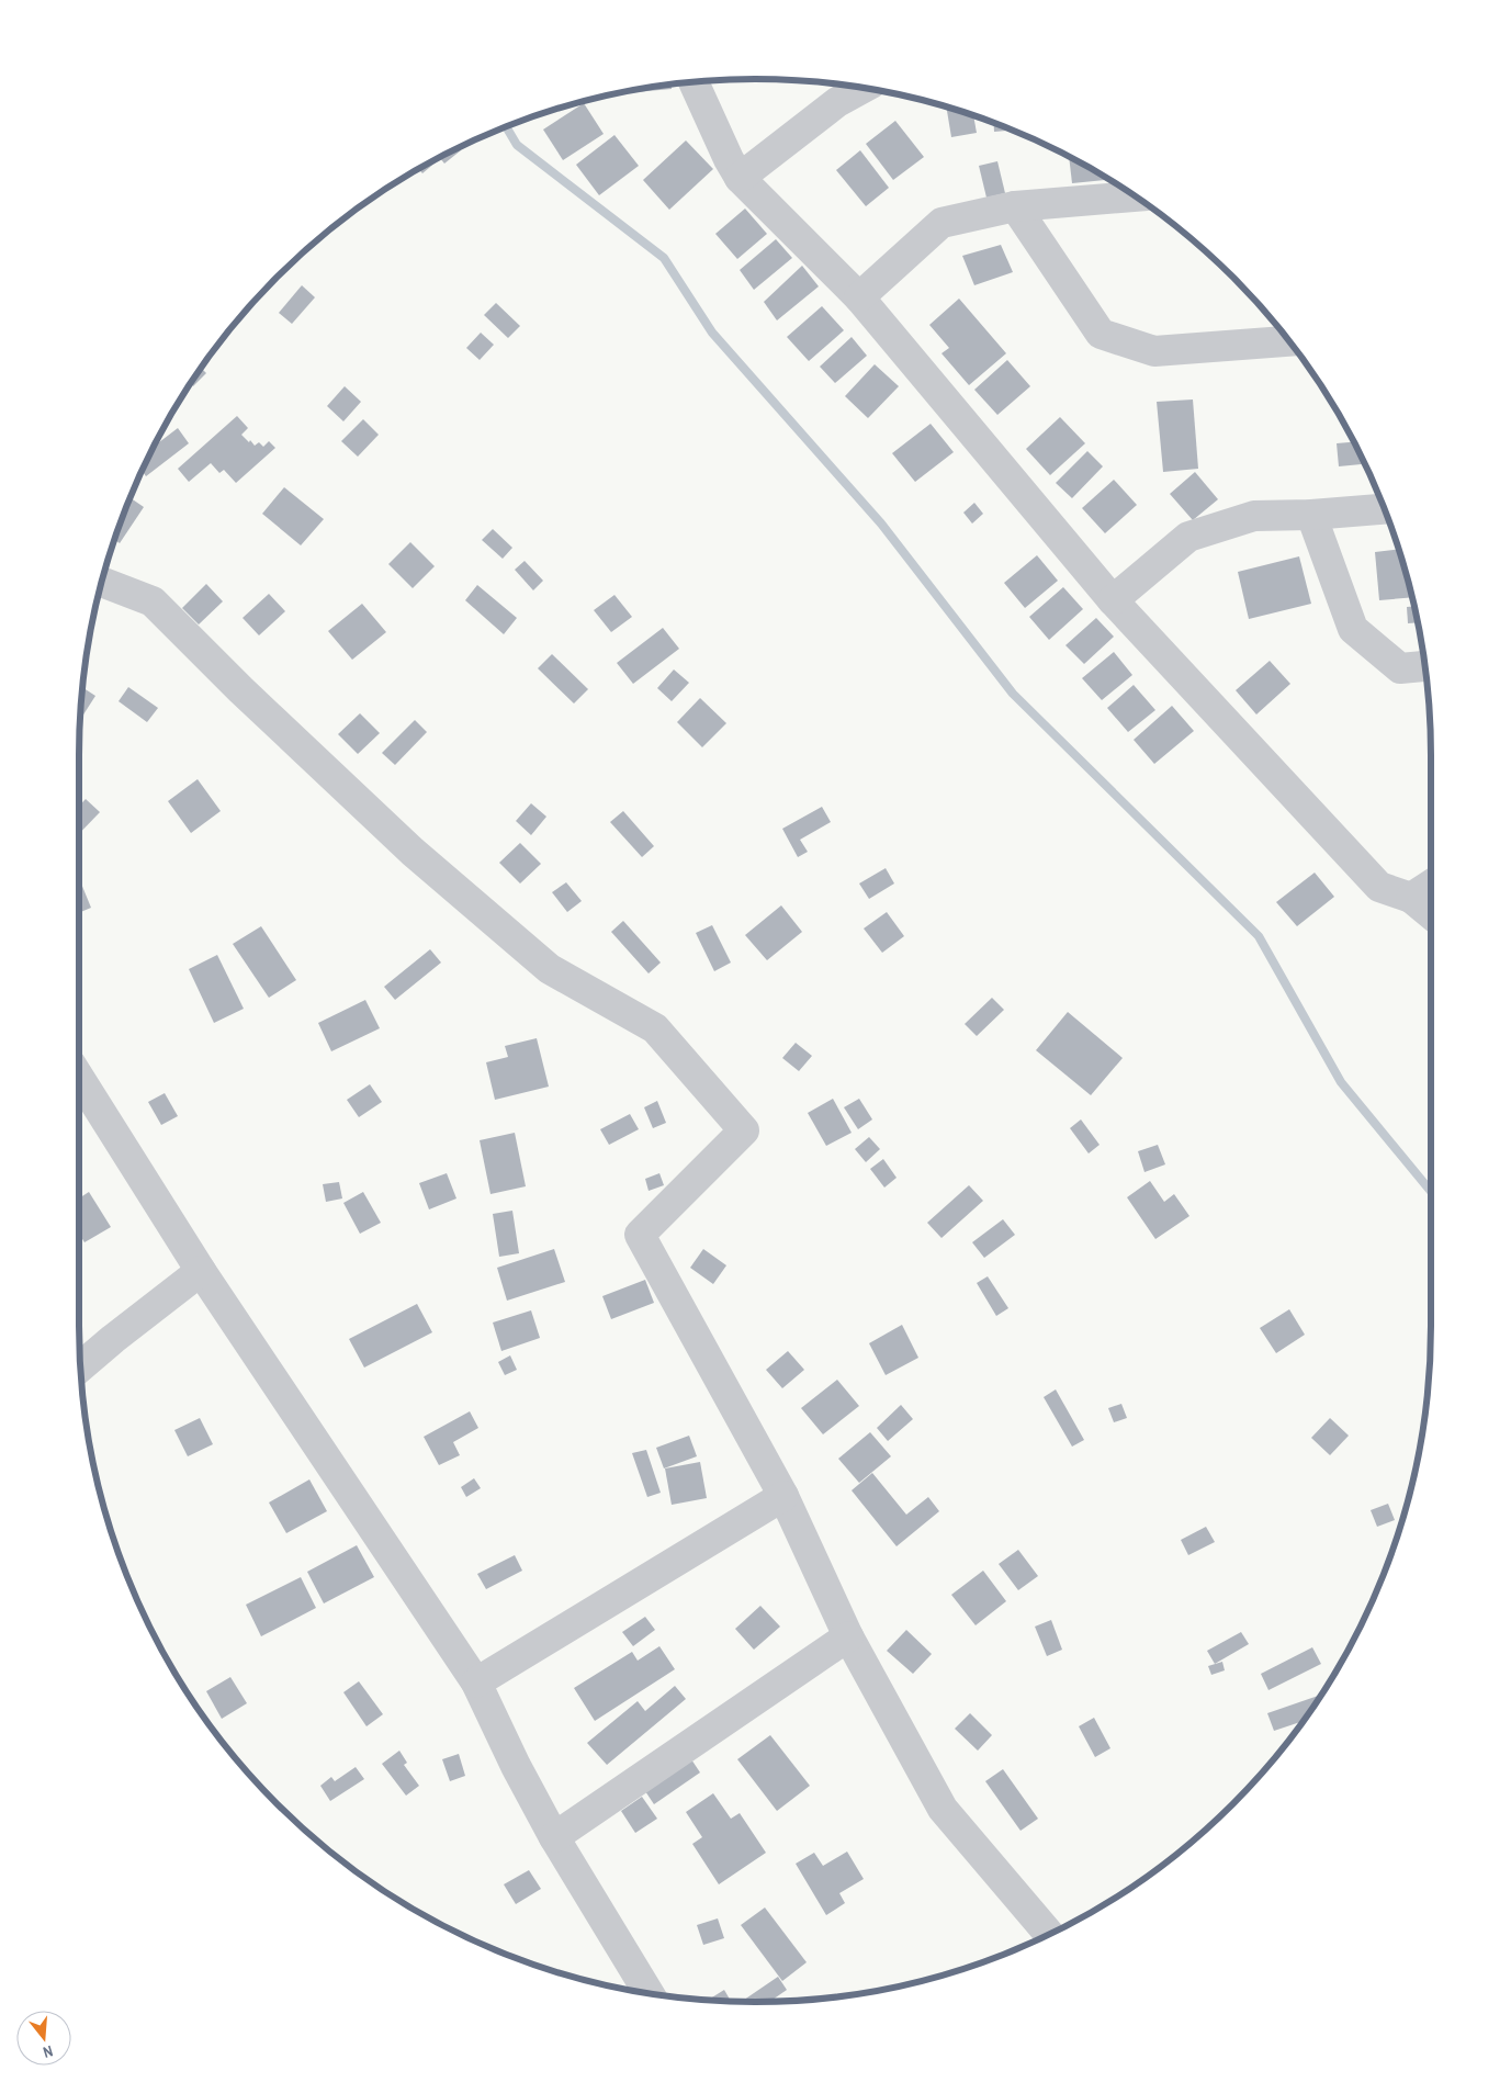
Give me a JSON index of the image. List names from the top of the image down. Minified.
{"north":"bottom"}
